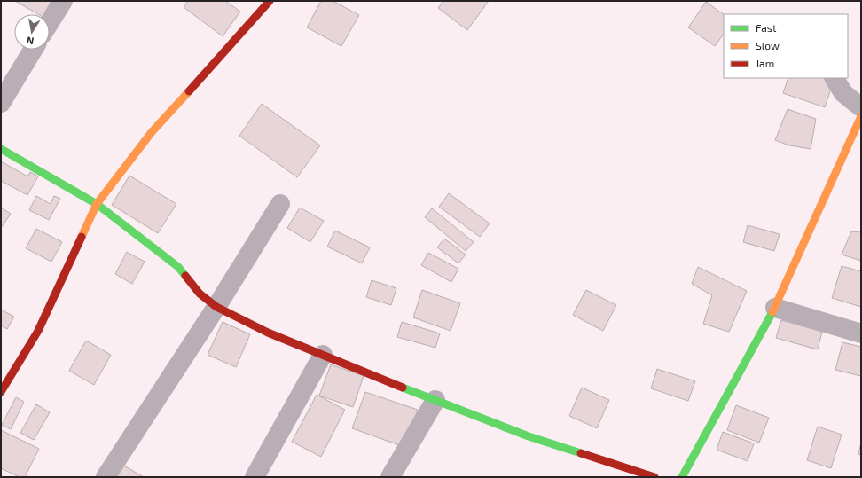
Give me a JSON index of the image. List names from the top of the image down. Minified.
{"legend":["Fast","Slow","Jam"],"north":"bottom"}
